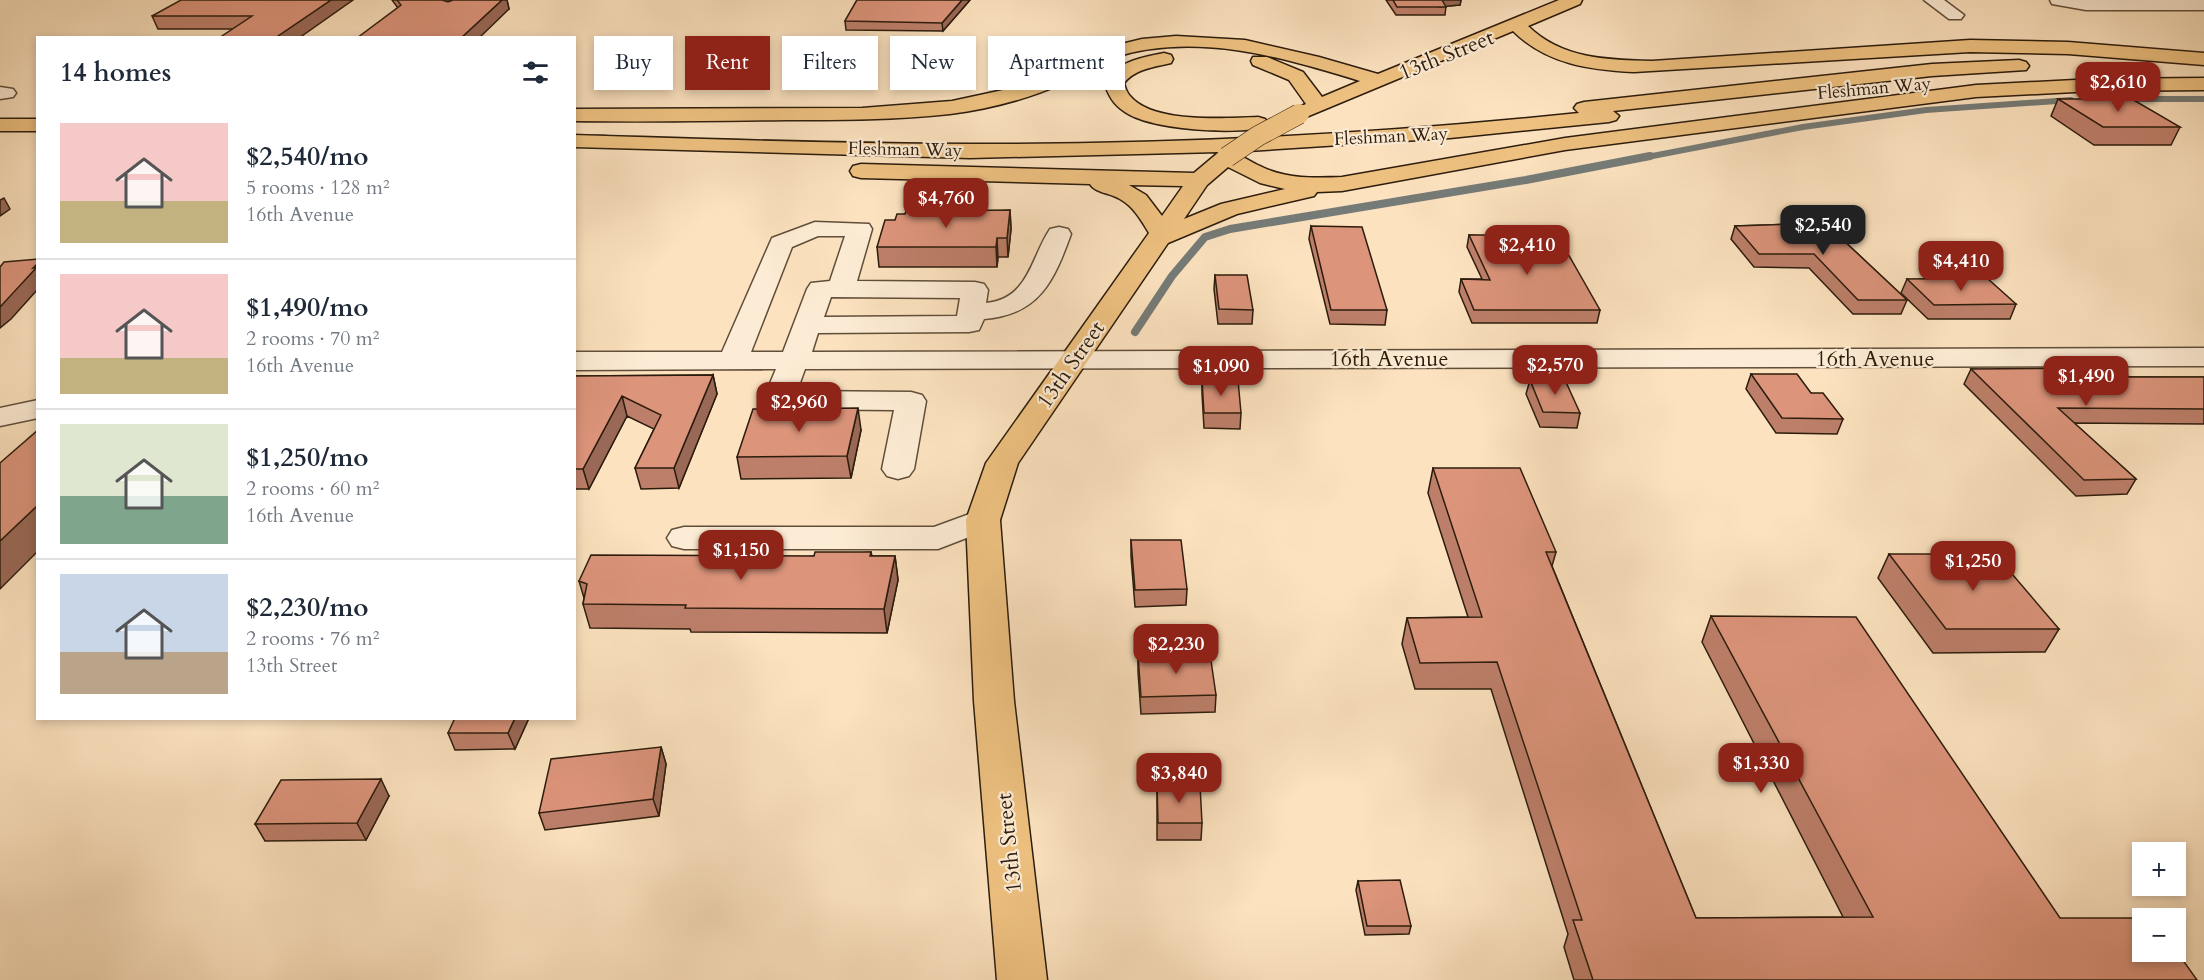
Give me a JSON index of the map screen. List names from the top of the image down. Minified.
{"streets":{"main road":["13th Street","Fleshman Way"],"street":["16th Avenue"]},"crossings":[["13th Street","16th Avenue"]],"page":{"chip":["Buy","Rent","Filters","New","Apartment"],"heading":"14 homes","price":["$2,610","$4,760","$2,540","$2,410","$4,410","$2,570","$1,090","$1,490","$2,960","$1,150","$1,250","$2,230","$1,330","$3,840"],"list":[{"name":"$2,540/mo","note":"5 rooms · 128 m² · 16th Avenue"},{"name":"$1,490/mo","note":"2 rooms · 70 m² · 16th Avenue"},{"name":"$1,250/mo","note":"2 rooms · 60 m² · 16th Avenue"},{"name":"$2,230/mo","note":"2 rooms · 76 m² · 13th Street"}],"map_buttons":["+","−"]}}
